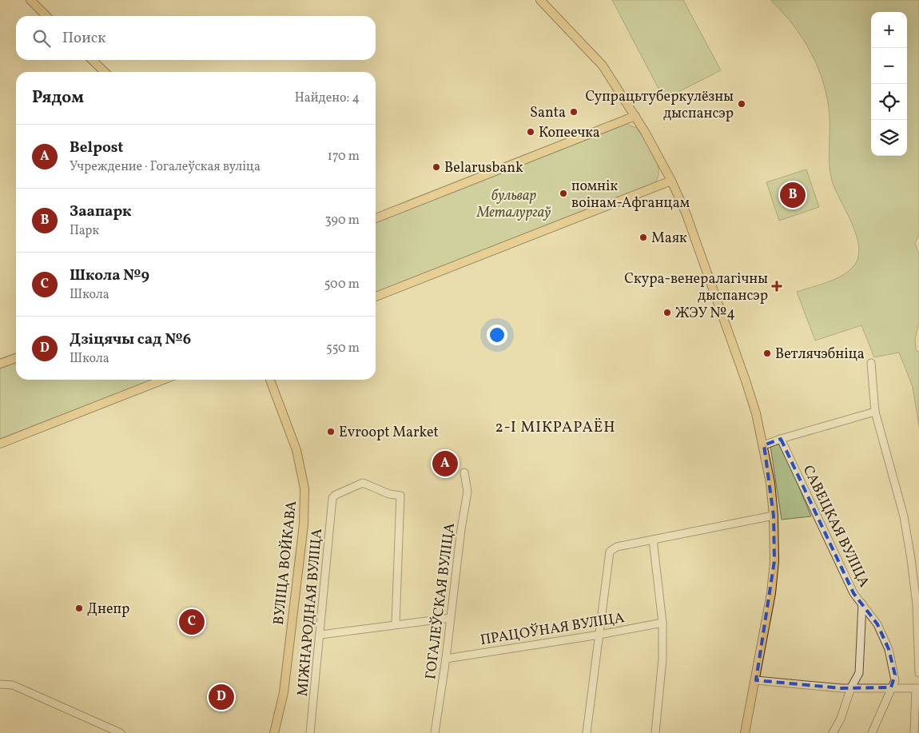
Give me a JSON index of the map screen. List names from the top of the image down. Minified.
{"streets":{"main road":["ВУЛІЦА ВОЙКАВА"],"street":["САВЕЦКАЯ ВУЛІЦА","ГОГАЛЕЎСКАЯ ВУЛІЦА","МІЖНАРОДНАЯ ВУЛІЦА","ПРАЦОЎНАЯ ВУЛІЦА"]},"crossings":[["ГОГАЛЕЎСКАЯ ВУЛІЦА","ПРАЦОЎНАЯ ВУЛІЦА"]],"districts":["2-І МІКРАРАЁН"],"parks":["бульвар Металургаў"],"places":{"other":["Супрацьтуберкулёзны дыспансэр","Santa","Копеечка","Belarusbank","помнік воінам-Афганцам","Маяк","ЖЭУ №4","Ветлячэбніца","Evroopt Market","Днепр"],"health":["Скура-венералагічны дыспансэр"]},"page":{"map_buttons":["+","−"],"search":"Поиск","heading":["Рядом","Найдено: 4"],"list":[{"mark":"A","name":"Belpost","note":"Учреждение · Гогалеўская вуліца","value":"170 m"},{"mark":"B","name":"Заапарк","note":"Парк","value":"390 m"},{"mark":"C","name":"Школа №9","note":"Школа","value":"500 m"},{"mark":"D","name":"Дзіцячы сад №6","note":"Школа","value":"550 m"}],"pins":["B","A","C","D"]}}
